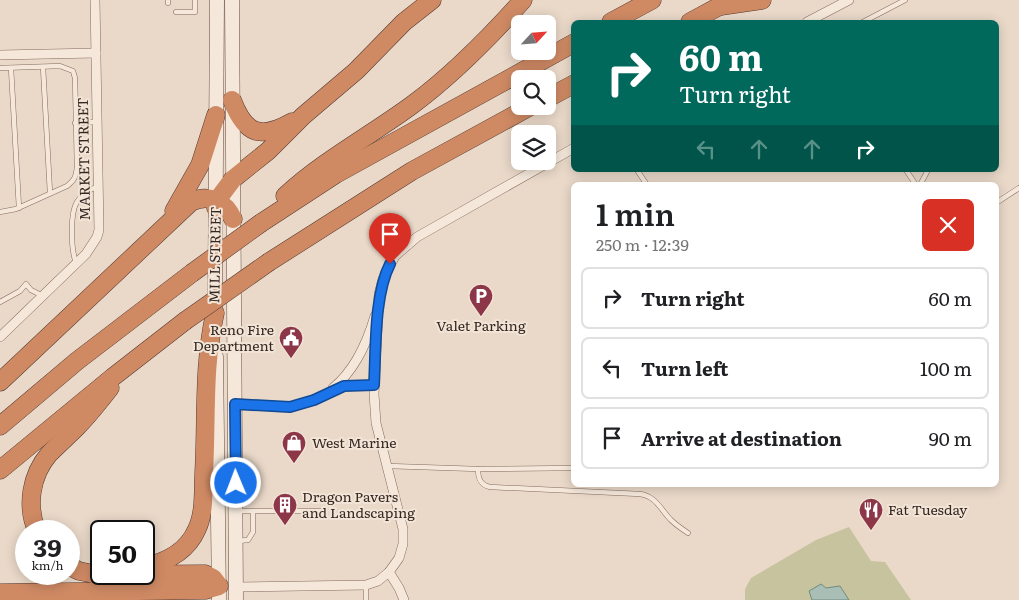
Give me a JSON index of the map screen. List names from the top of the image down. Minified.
{"streets":{"main road":["MILL STREET"],"street":["MARKET STREET"]},"places":{"parking":["Valet Parking"],"public building":["Reno Fire Department"],"shop":["West Marine"],"building":["Dragon Pavers and Landscaping"],"restaurant":["Fat Tuesday"]},"north":"top right","page":{"turn":["60 m","Turn right"],"heading":["1 min","250 m · 12:39"],"list":[{"name":"Turn right","value":"60 m"},{"name":"Turn left","value":"100 m"},{"name":"Arrive at destination","value":"90 m"}],"speed":"39 km/h","limit":"50"}}
